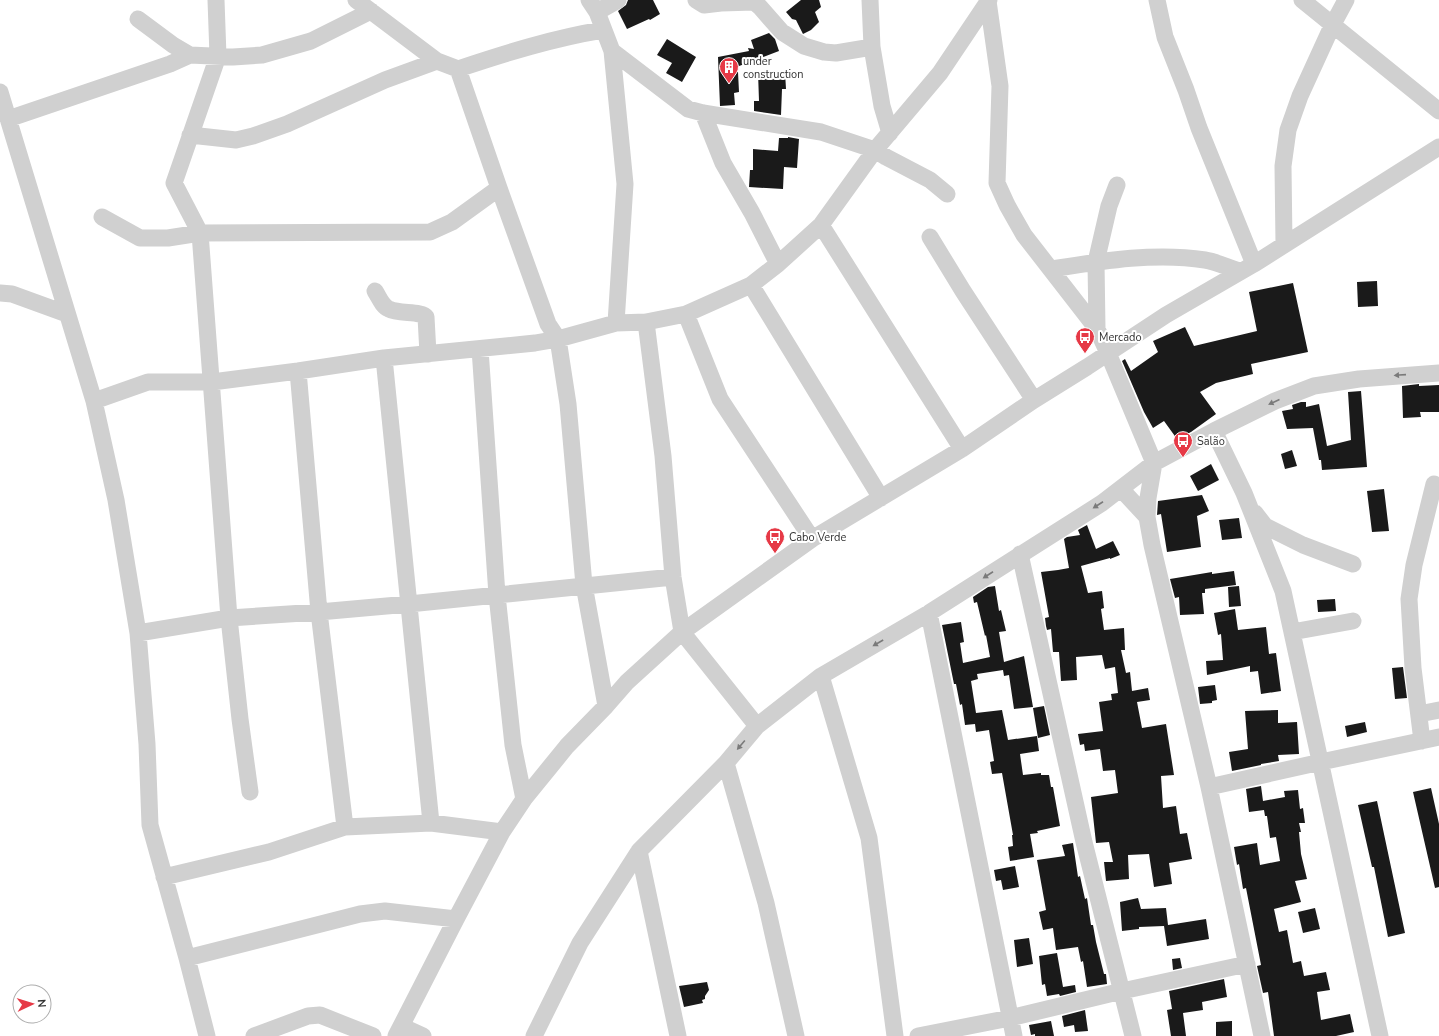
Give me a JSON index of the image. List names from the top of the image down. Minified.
{"places":{"building":["under construction"],"bus stop":["Mercado","Salão","Cabo Verde"]},"north":"right"}
